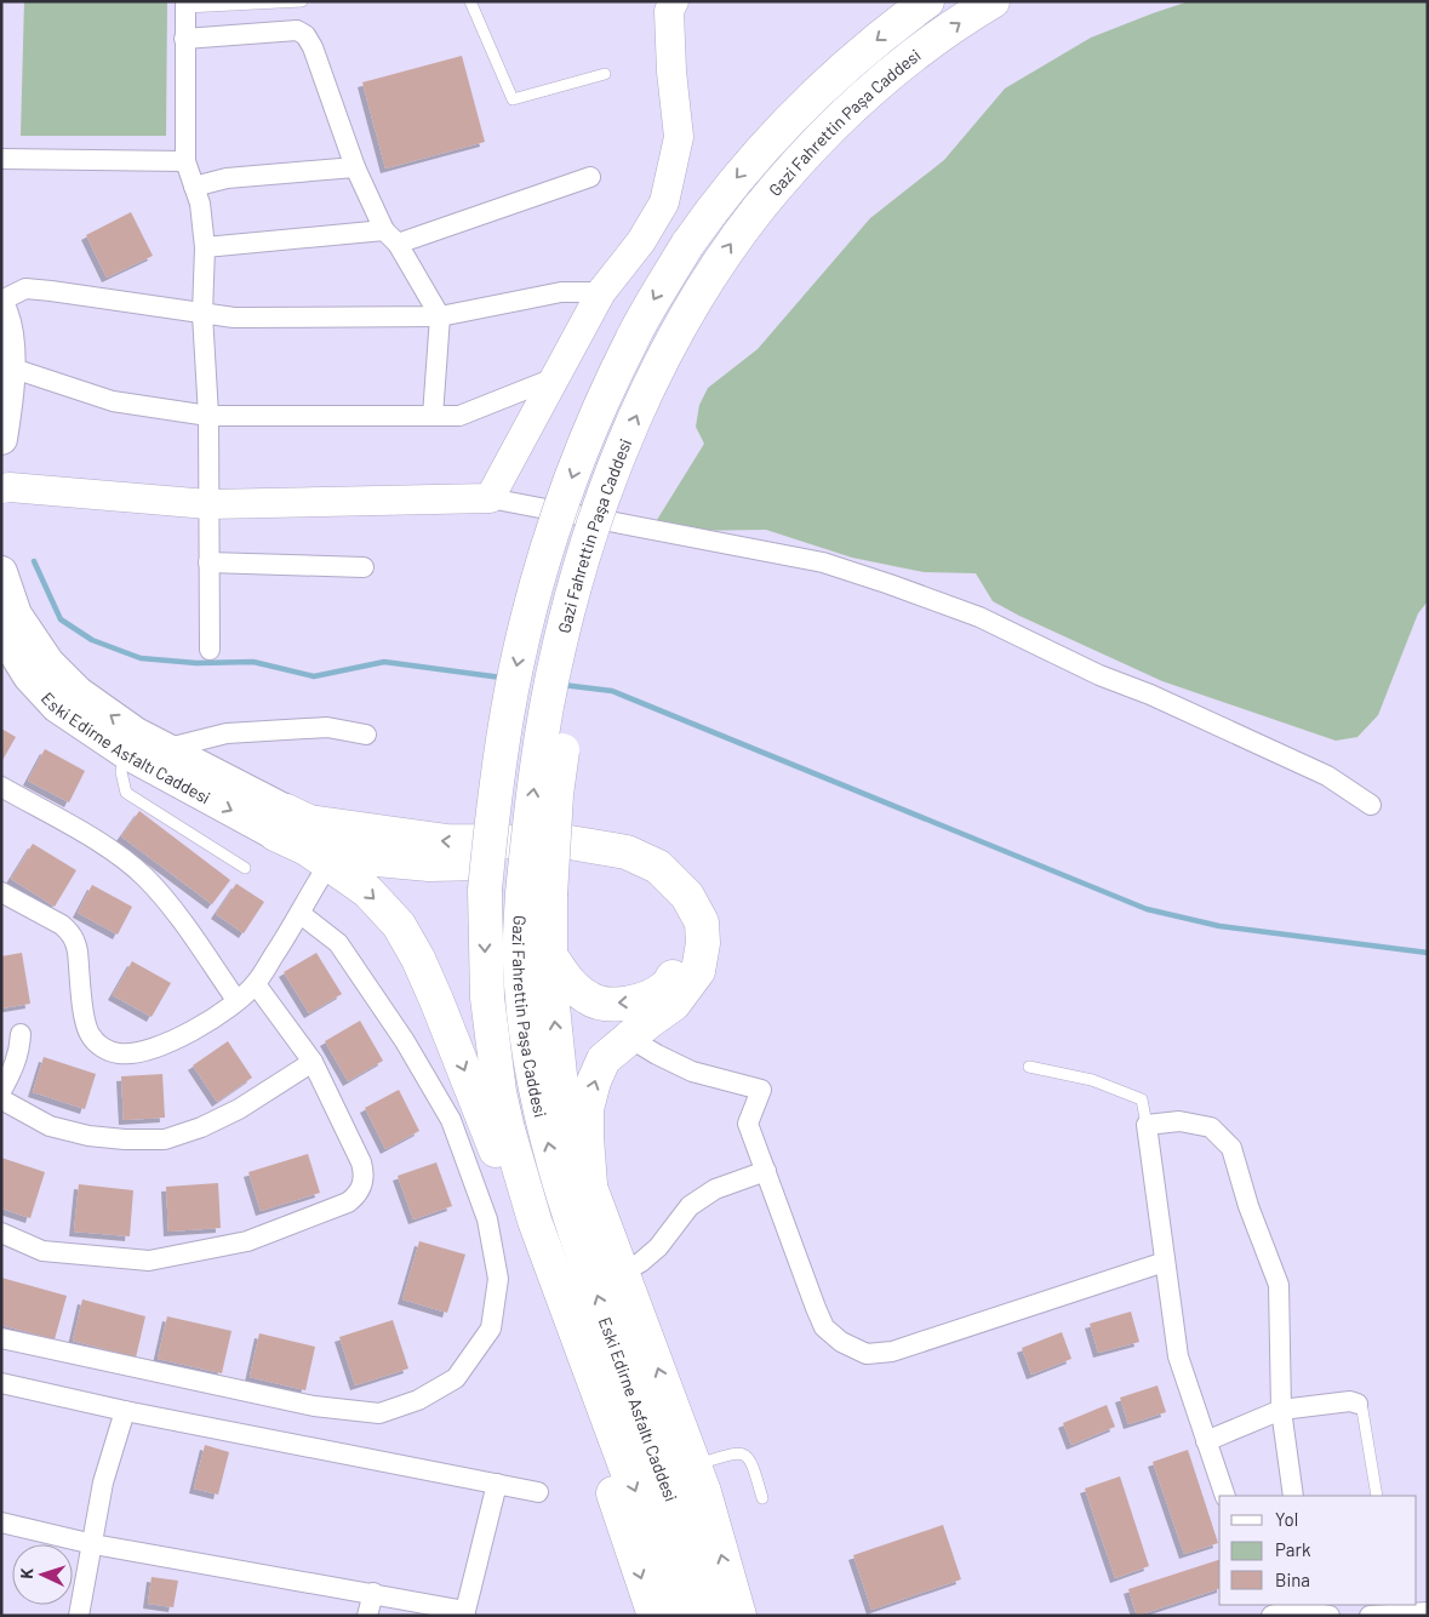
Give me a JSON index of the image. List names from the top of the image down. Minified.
{"streets":{"highway":["Gazi Fahrettin Paşa Caddesi","Eski Edirne Asfaltı Caddesi"]},"crossings":[["Gazi Fahrettin Paşa Caddesi","Eski Edirne Asfaltı Caddesi"]],"legend":["Yol","Park","Bina"],"north":"left"}
